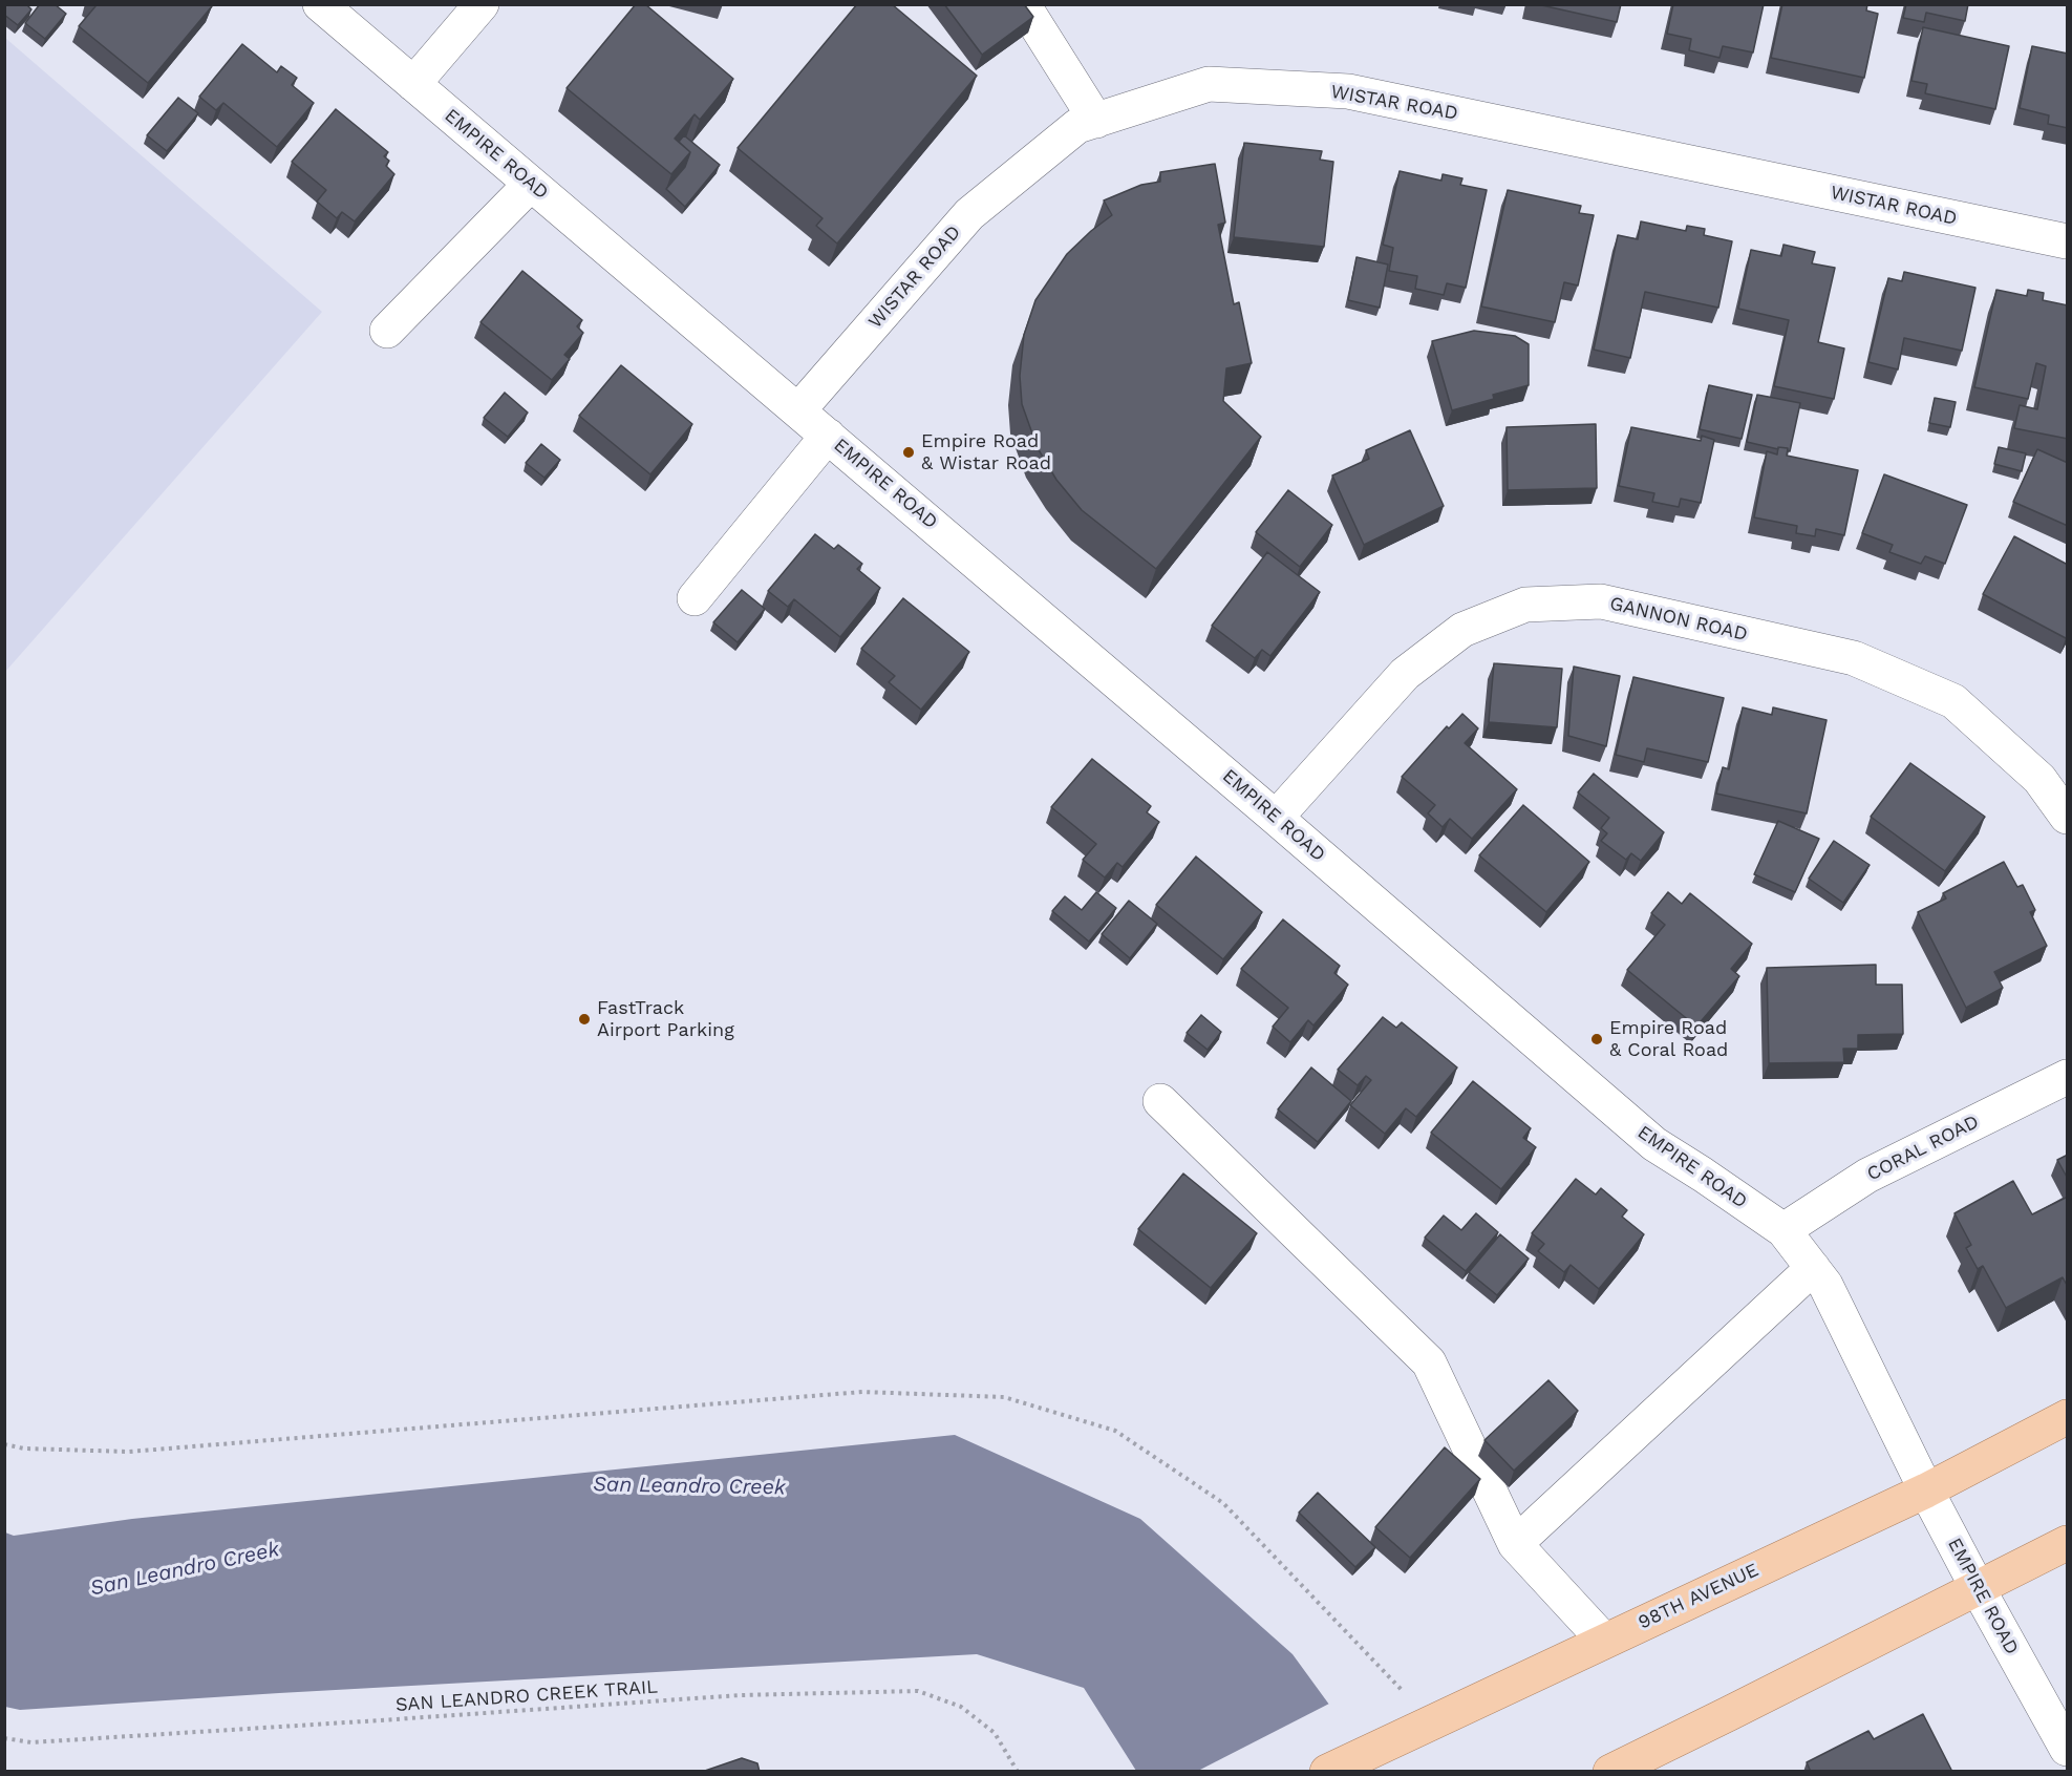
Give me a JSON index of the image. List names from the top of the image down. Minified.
{"streets":{"main road":["98TH AVENUE"],"street":["WISTAR ROAD","EMPIRE ROAD","GANNON ROAD","CORAL ROAD"],"path":["SAN LEANDRO CREEK TRAIL"]},"crossings":[["WISTAR ROAD","EMPIRE ROAD"],["EMPIRE ROAD","GANNON ROAD"],["EMPIRE ROAD","CORAL ROAD"],["EMPIRE ROAD","98TH AVENUE"]],"water":["San Leandro Creek"],"places":["Empire Road & Wistar Road","FastTrack Airport Parking","Empire Road & Coral Road"]}
